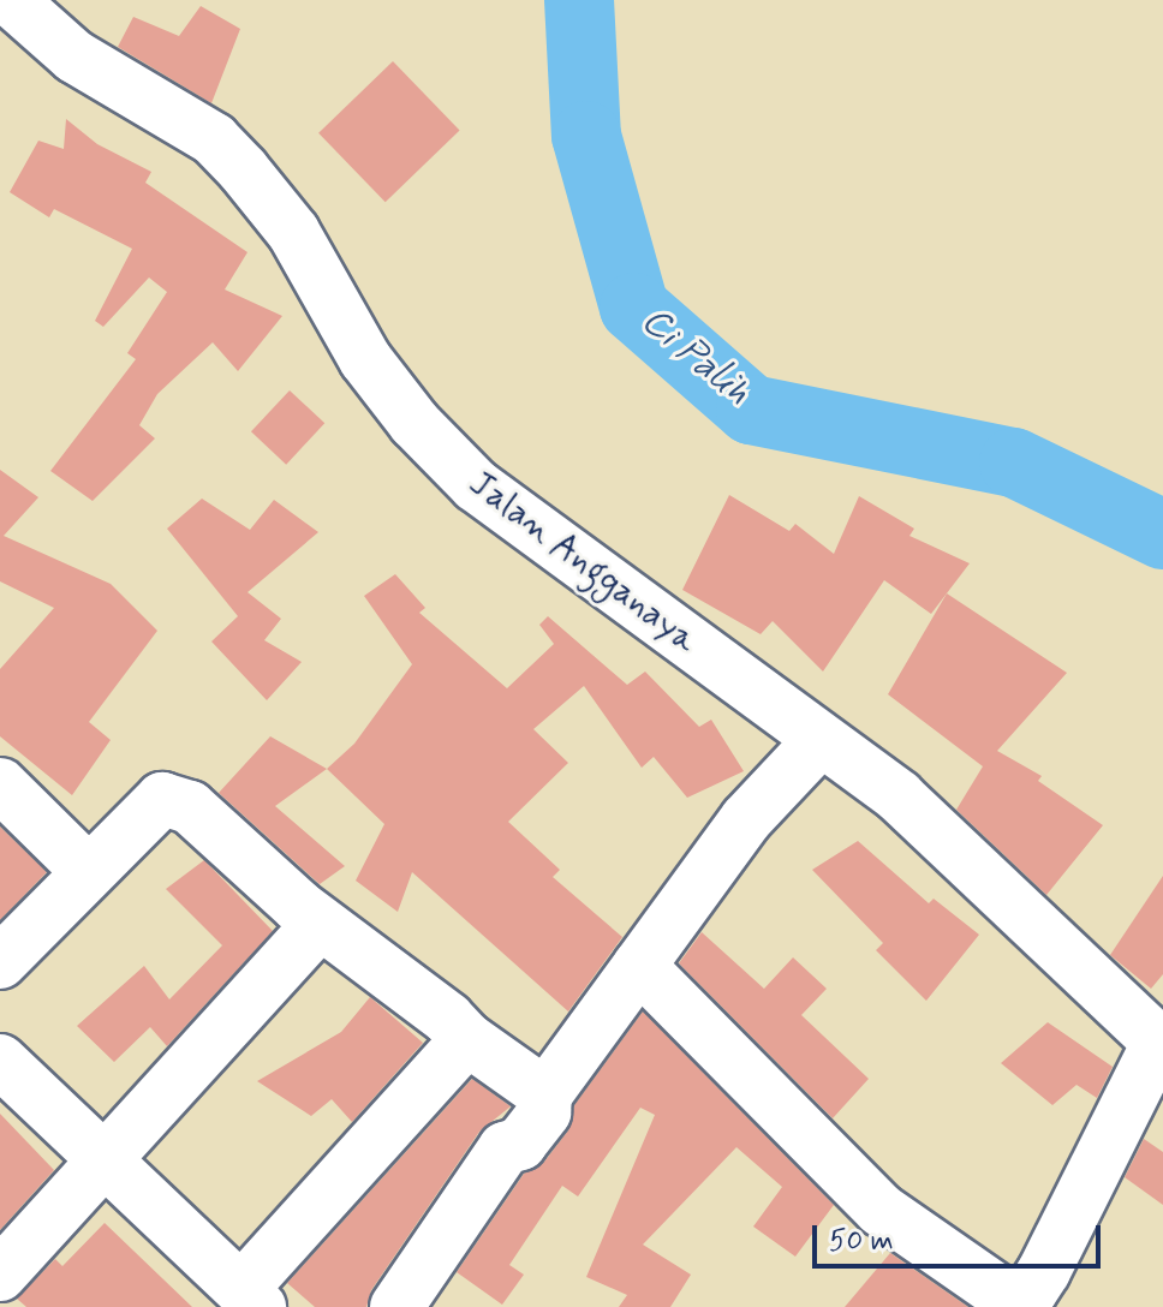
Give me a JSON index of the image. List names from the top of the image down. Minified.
{"streets":{"street":["Jalan Angganaya"]},"water":["Ci Palih"],"scale_bar":"50 m"}
